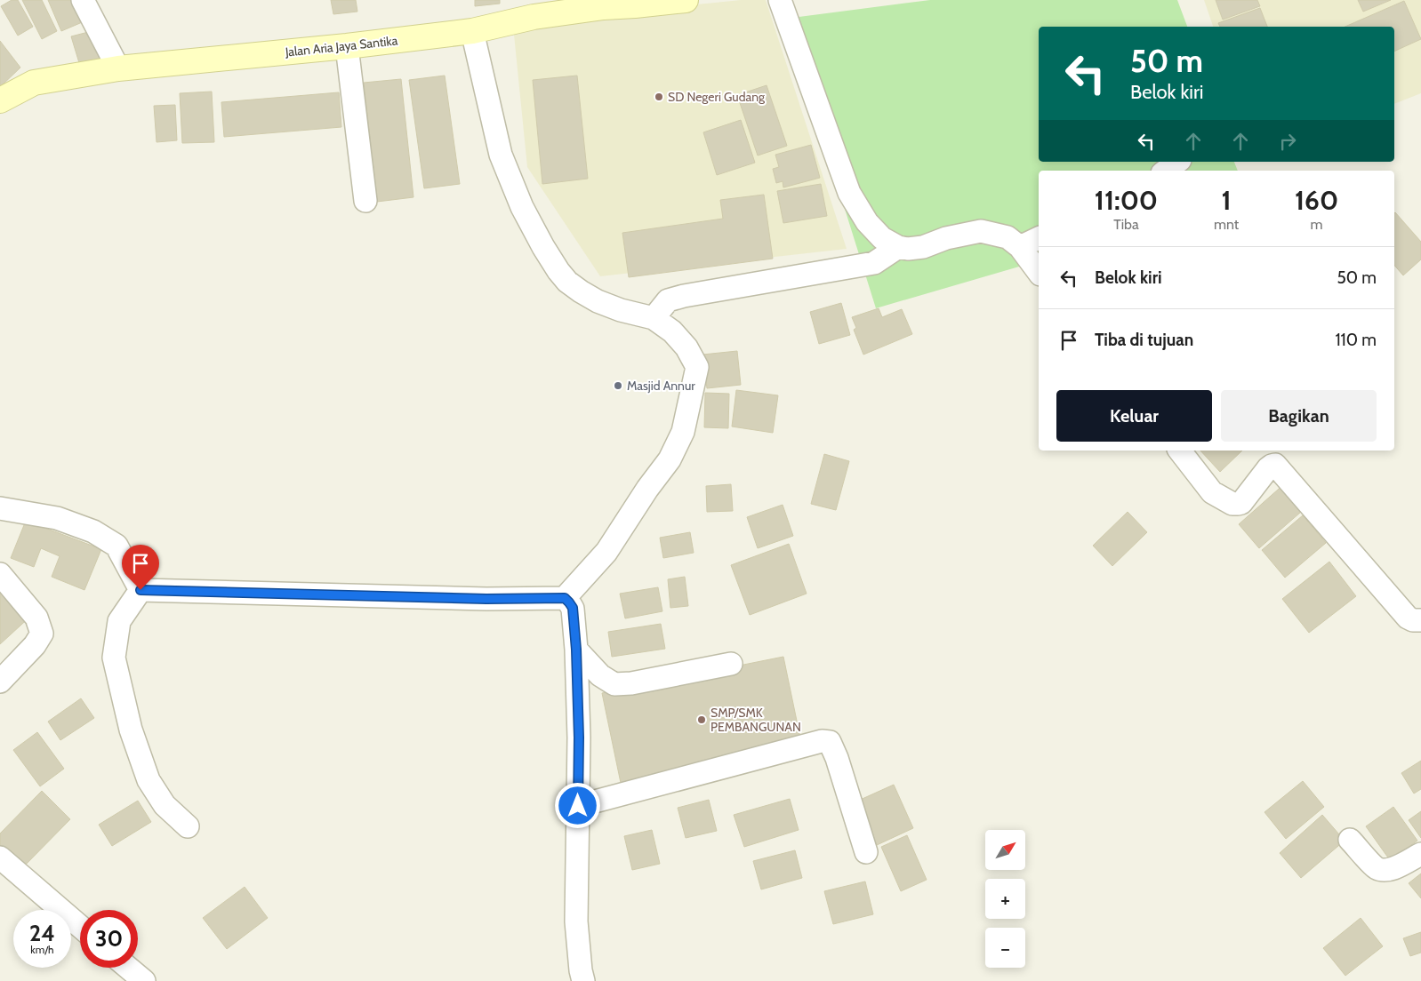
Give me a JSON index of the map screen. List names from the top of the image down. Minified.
{"streets":{"street":["Jalan Aria Jaya Santika"]},"places":["SD Negeri Gudang","Masjid Annur","SMP/SMK PEMBANGUNAN"],"north":"top right","page":{"turn":["50 m","Belok kiri"],"eta":["11:00","Tiba","1","mnt","160","m"],"list":[{"name":"Belok kiri","value":"50 m"},{"name":"Tiba di tujuan","value":"110 m"}],"buttons":["Keluar","Bagikan"],"map_buttons":["+","−"],"speed":"24 km/h","limit":"30"}}
